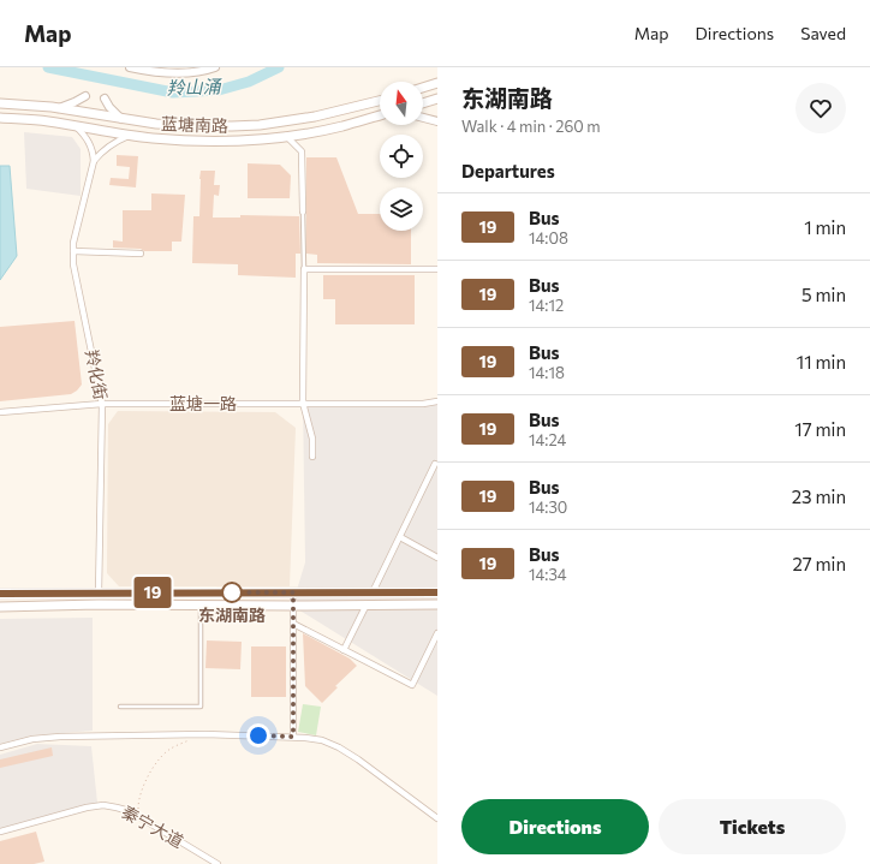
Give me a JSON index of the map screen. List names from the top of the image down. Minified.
{"streets":{"main road":["蓝塘南路"],"street":["羚化街","蓝塘一路","秦宁大道"]},"crossings":[["羚化街","蓝塘一路"]],"water":["羚山涌"],"places":["东湖南路"],"lines":["bus line 19"],"north":"top","page":{"header":"Map","nav":["Map","Directions","Saved"],"on_map":"19","heading":[["东湖南路","Walk · 4 min · 260 m"],"Departures"],"list":[{"mark":"19","name":"Bus","note":"14:08","value":"1 min"},{"mark":"19","name":"Bus","note":"14:12","value":"5 min"},{"mark":"19","name":"Bus","note":"14:18","value":"11 min"},{"mark":"19","name":"Bus","note":"14:24","value":"17 min"},{"mark":"19","name":"Bus","note":"14:30","value":"23 min"},{"mark":"19","name":"Bus","note":"14:34","value":"27 min"}],"buttons":["Directions","Tickets"]}}
